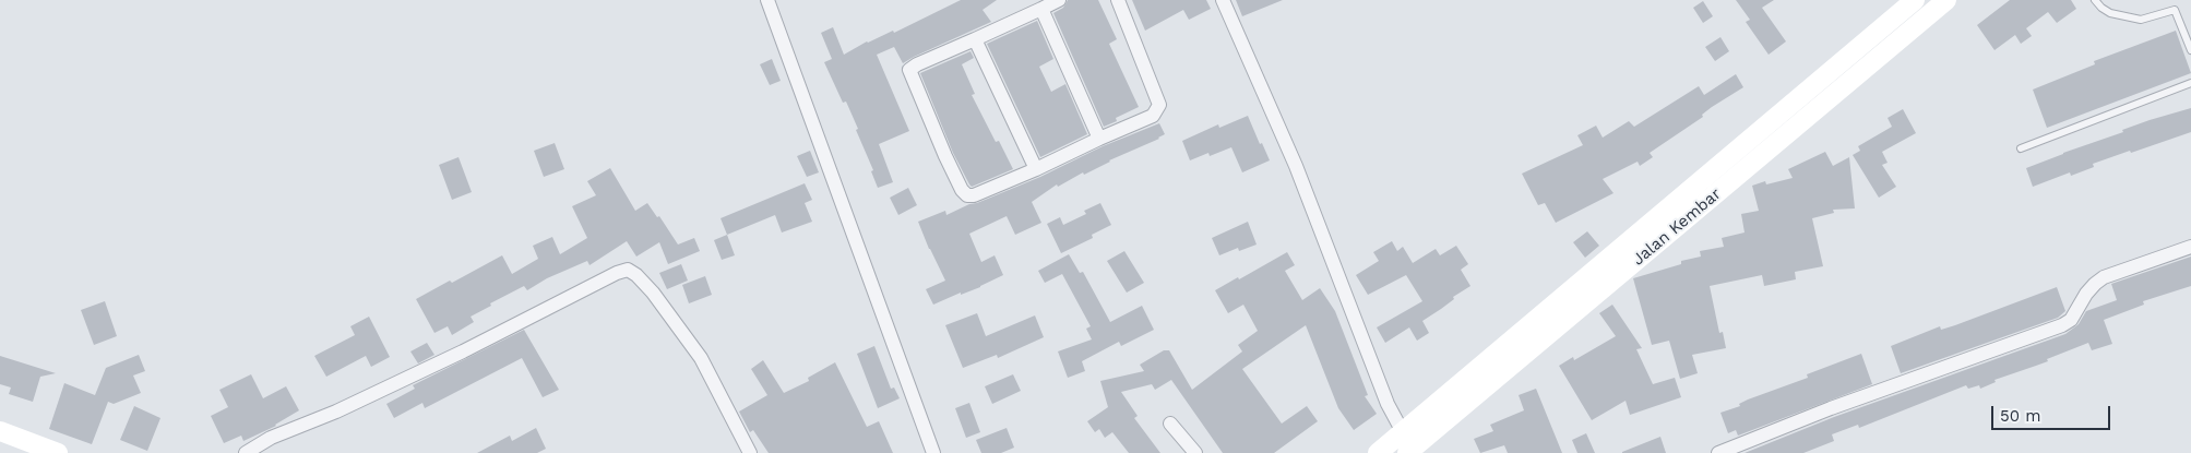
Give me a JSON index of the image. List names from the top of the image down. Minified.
{"streets":{"main road":["Jalan Kembar"]},"scale_bar":"50 m"}
